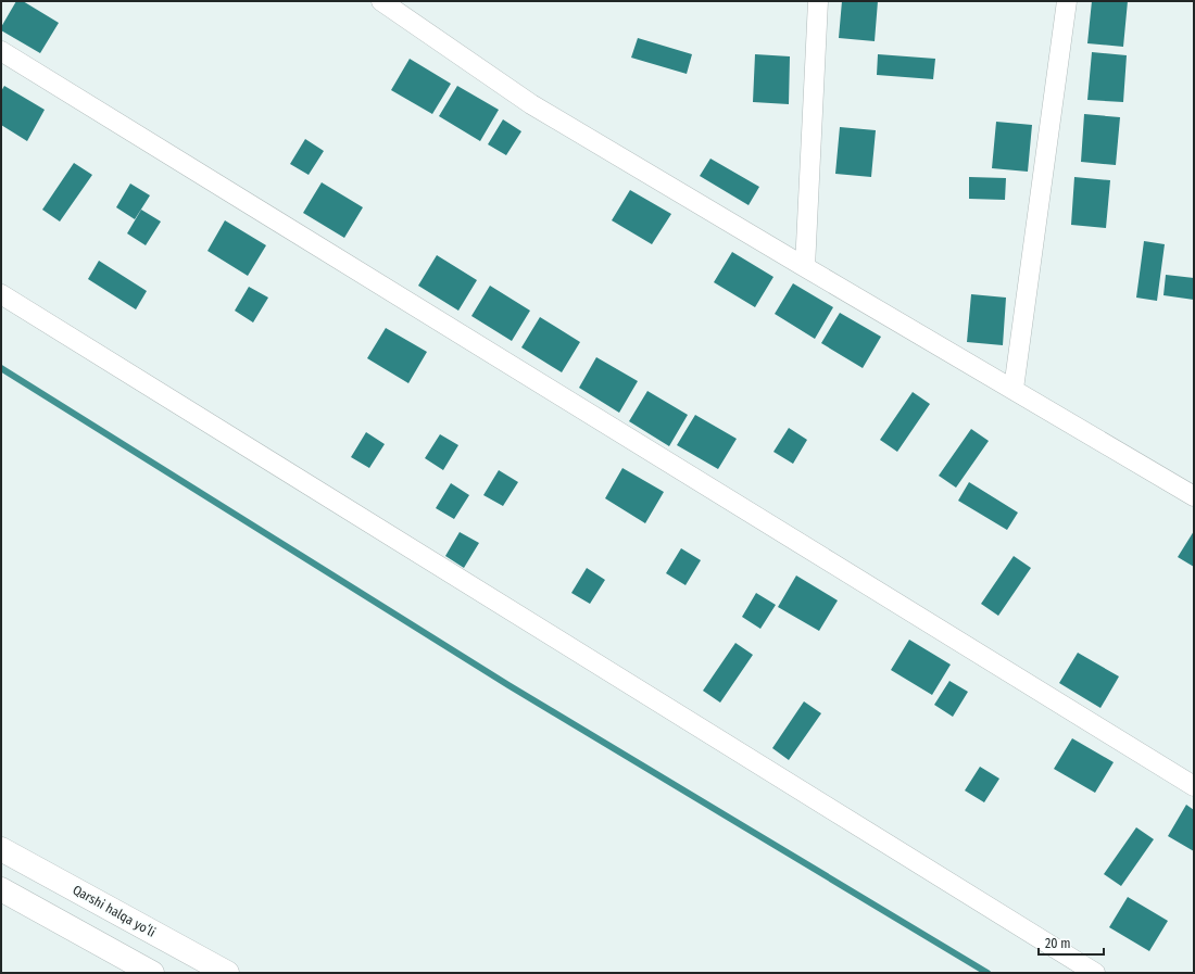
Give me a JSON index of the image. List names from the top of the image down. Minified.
{"streets":{"highway":["Qarshi halqa yoʻli"]},"scale_bar":"20 m"}
